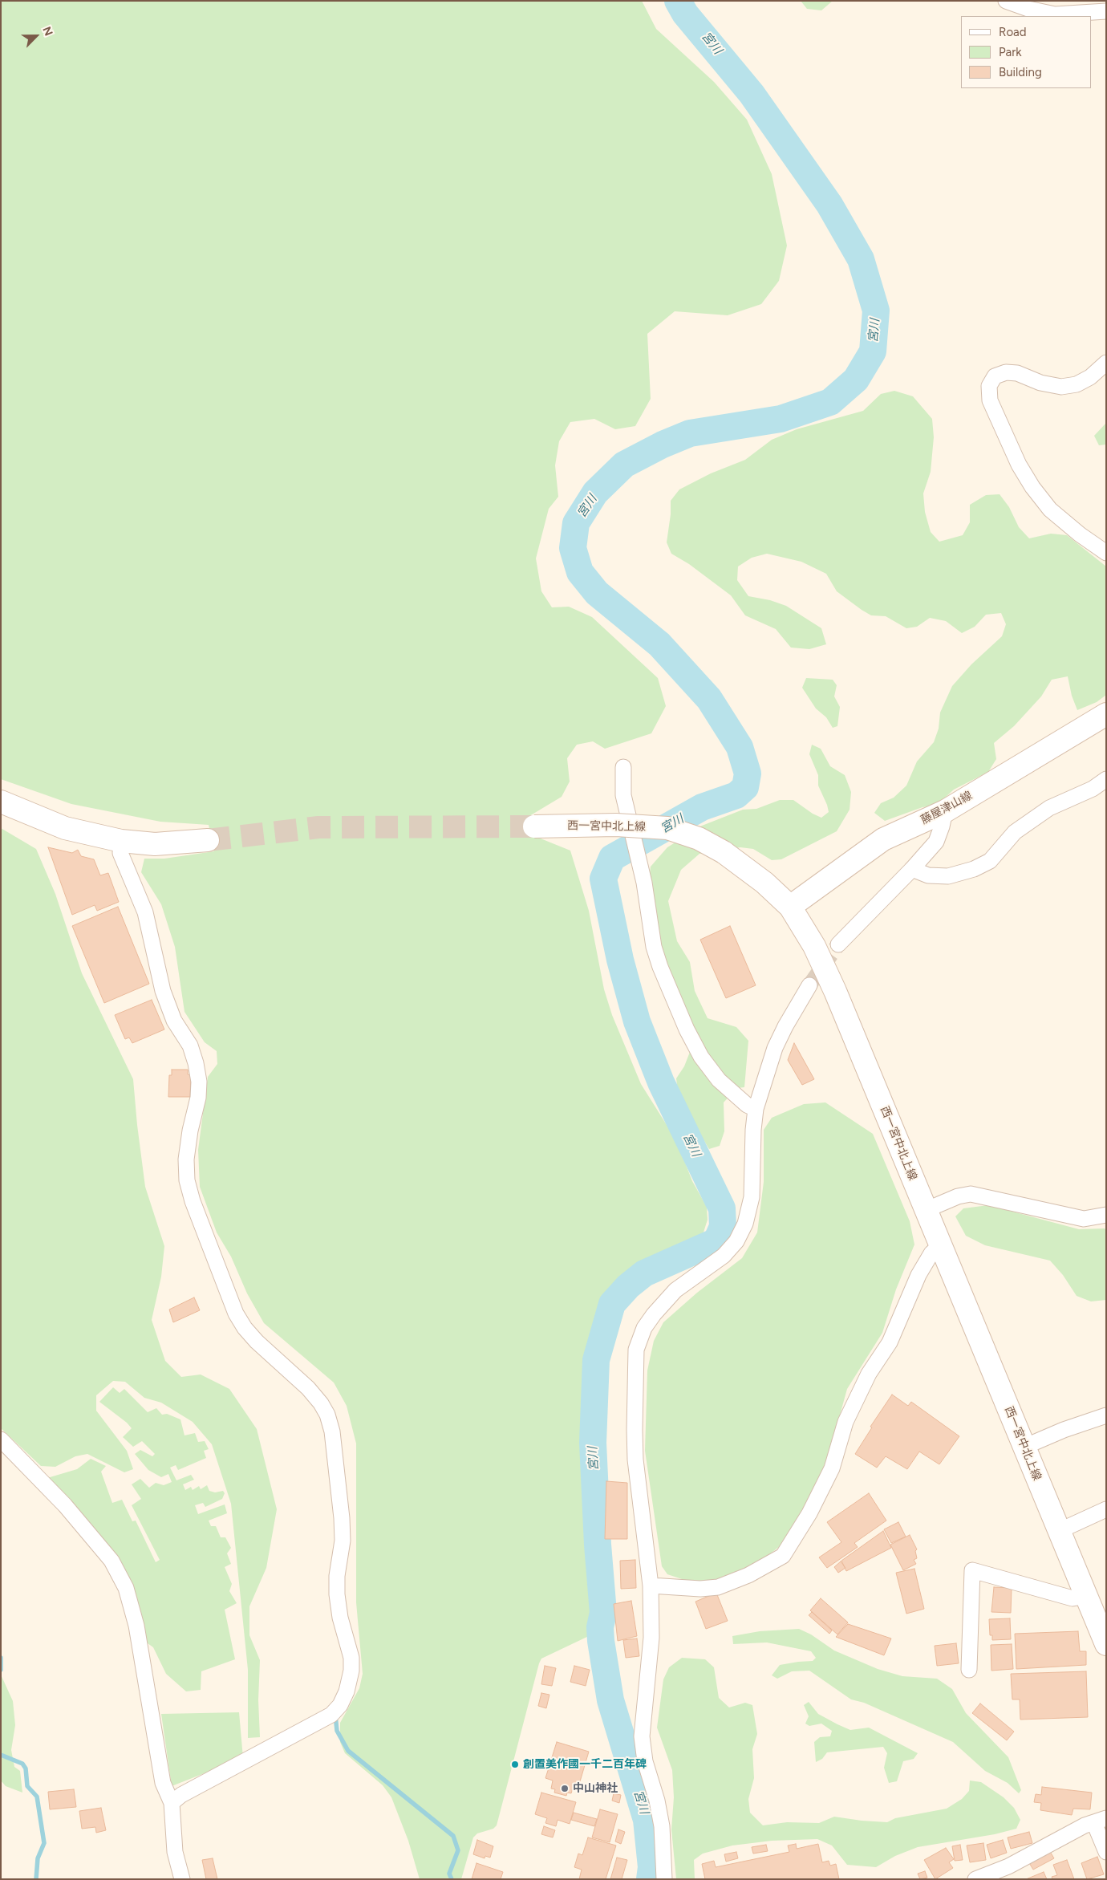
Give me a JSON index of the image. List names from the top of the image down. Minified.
{"streets":{"main road":["藤屋津山線","西一宮中北上線"]},"crossings":[["藤屋津山線","西一宮中北上線"]],"water":["宮川"],"places":["創置美作國一千二百年碑","中山神社"],"legend":["Road","Park","Building"],"north":"top right"}
